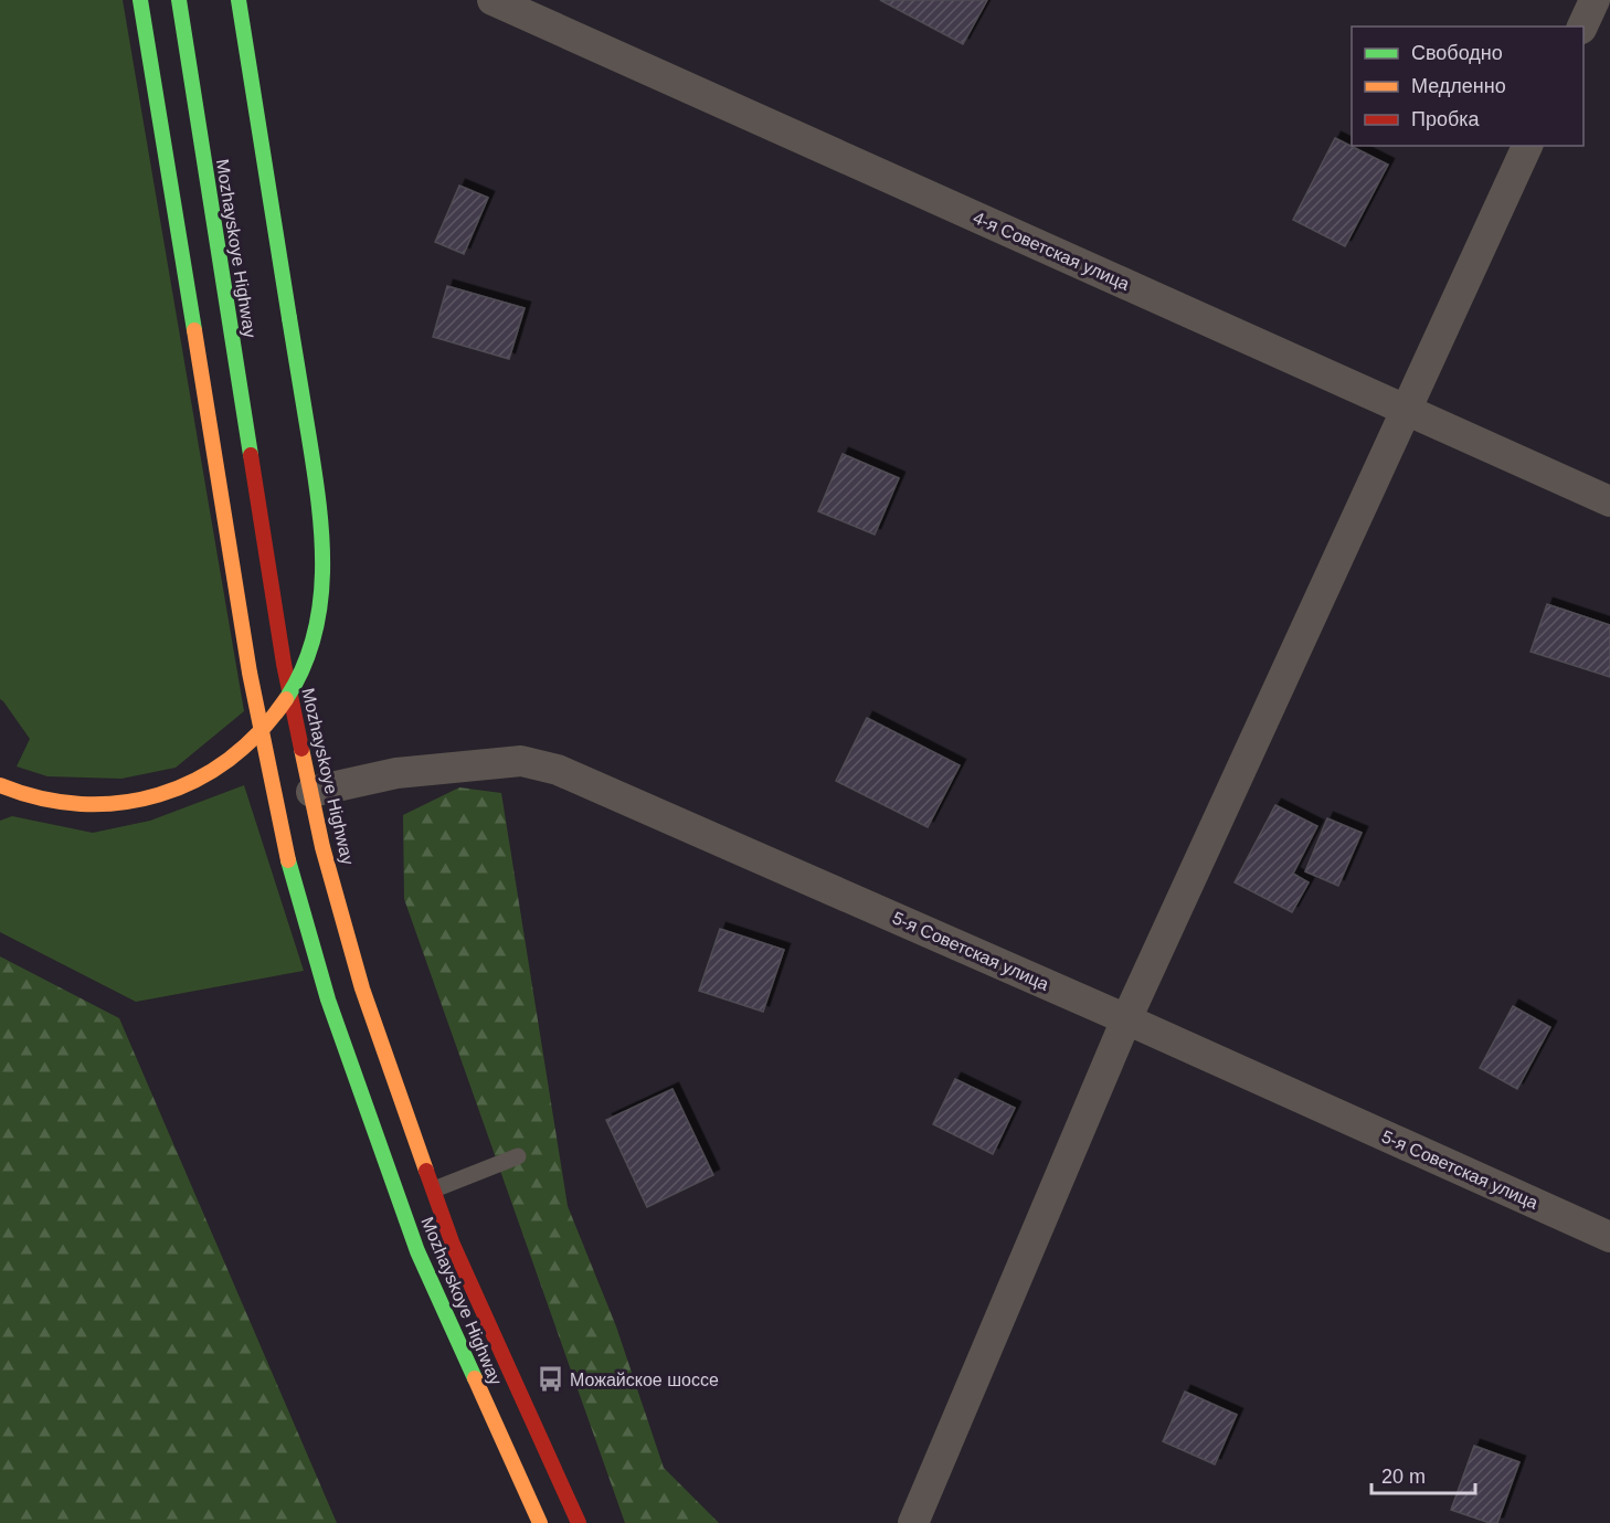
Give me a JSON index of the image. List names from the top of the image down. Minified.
{"streets":{"main road":["Mozhayskoye Highway"],"street":["4-я Советская улица","5-я Советская улица"]},"crossings":[["Mozhayskoye Highway","5-я Советская улица"]],"places":{"bus stop":["Можайское шоссе"]},"legend":["Свободно","Медленно","Пробка"],"scale_bar":"20 m"}
